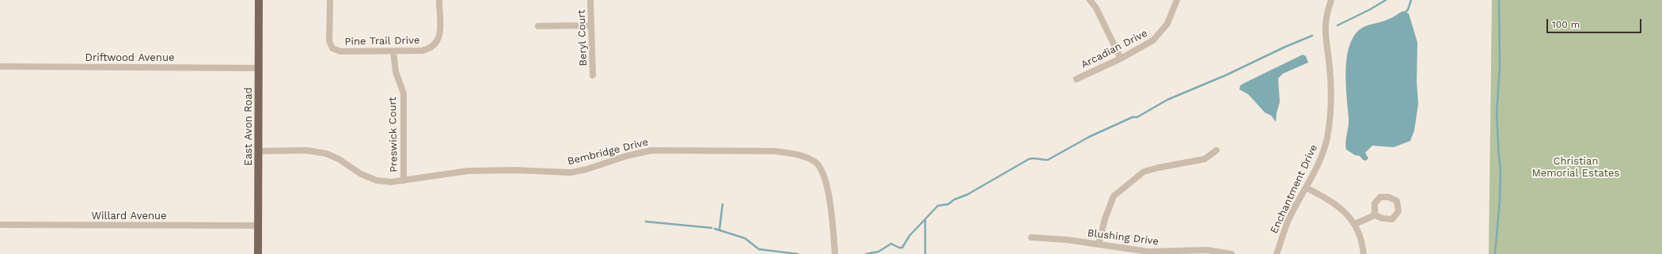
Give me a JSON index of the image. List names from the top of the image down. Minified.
{"streets":{"main road":["East Avon Road"],"street":["Beryl Court","Pine Trail Drive","Arcadian Drive","Driftwood Avenue","Preswick Court","Bembridge Drive","Enchantment Drive","Willard Avenue","Blushing Drive"]},"crossings":[["Pine Trail Drive","Preswick Court"],["Driftwood Avenue","East Avon Road"],["East Avon Road","Bembridge Drive"],["East Avon Road","Willard Avenue"],["Preswick Court","Bembridge Drive"]],"parks":["Christian Memorial Estates"],"scale_bar":"100 m"}
